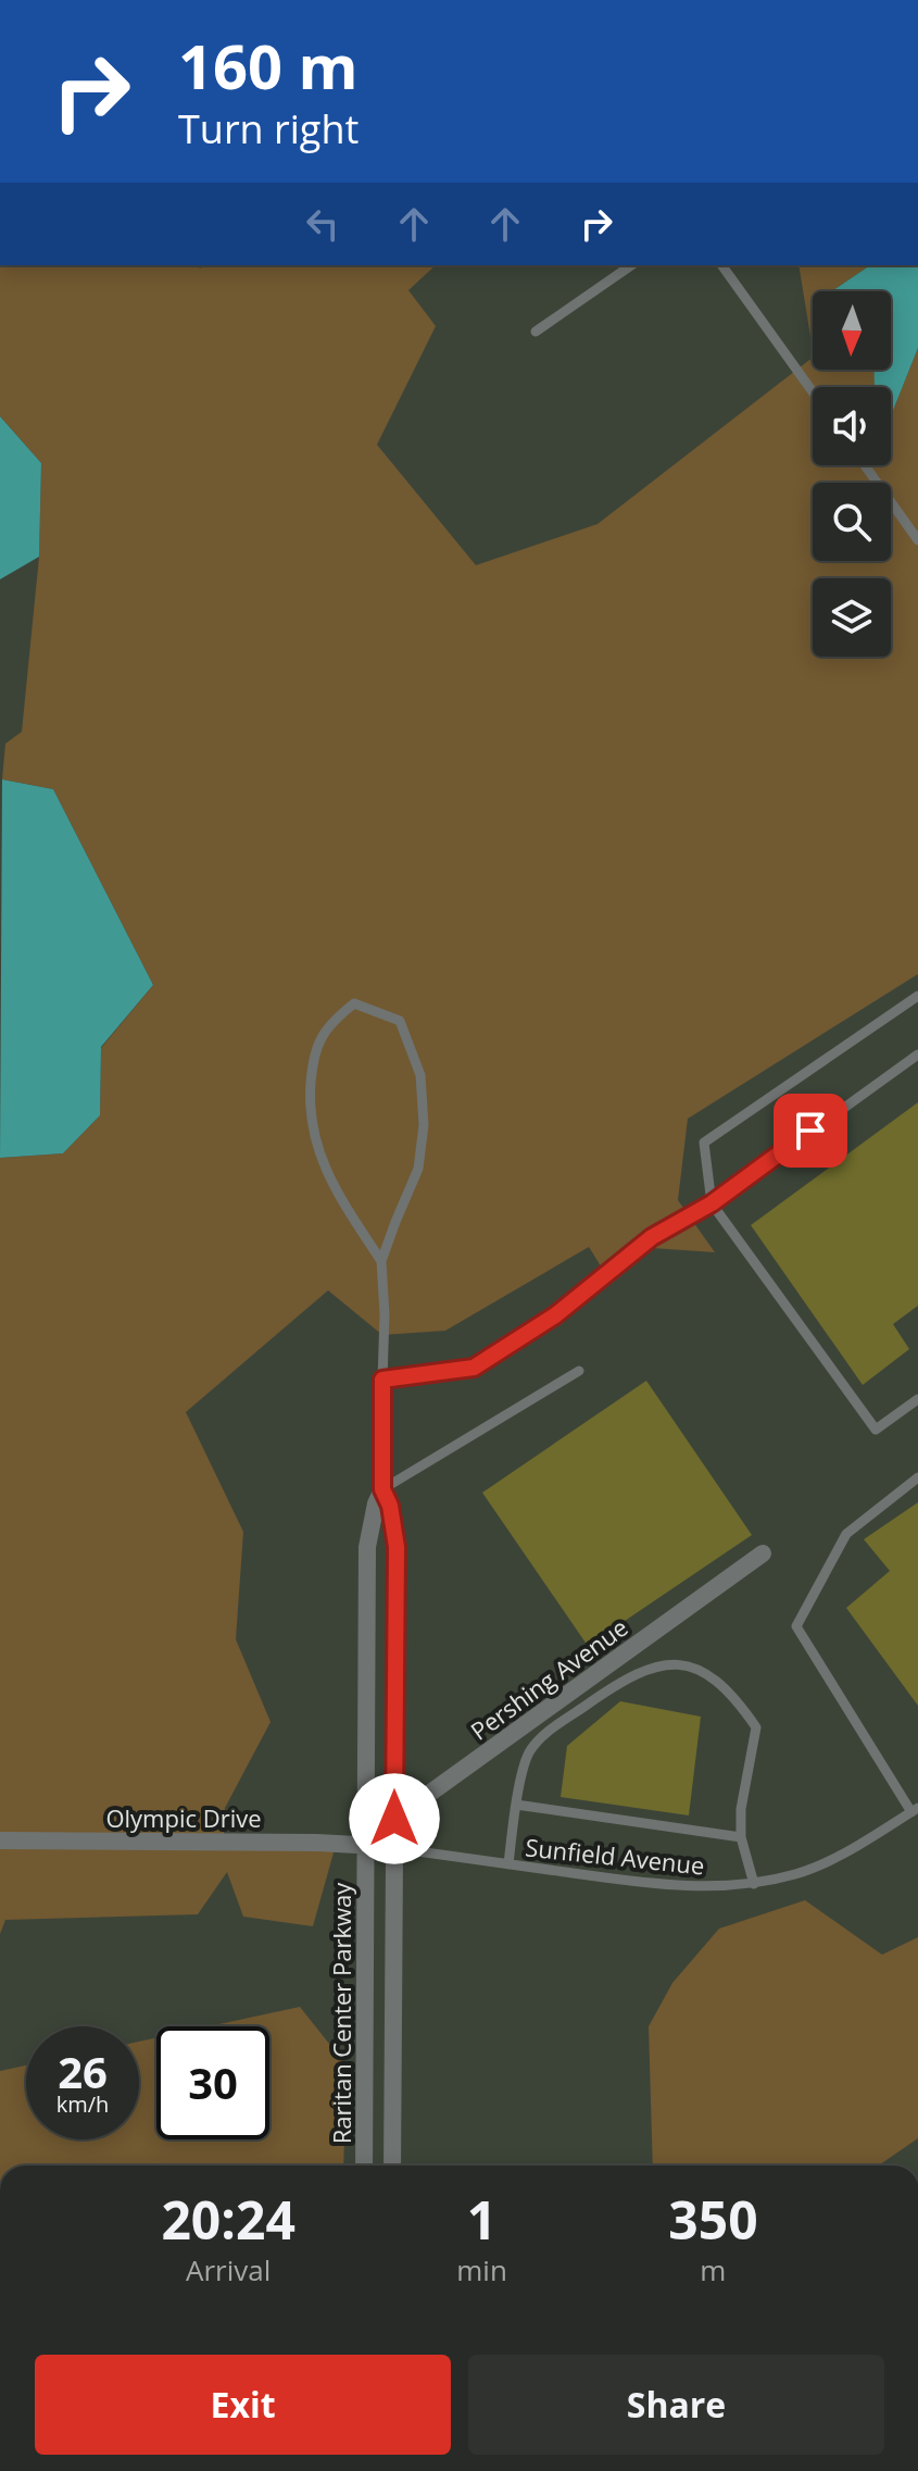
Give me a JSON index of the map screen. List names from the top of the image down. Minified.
{"streets":{"street":["Pershing Avenue","Olympic Drive","Raritan Center Parkway"],"lane":["Sunfield Avenue"]},"crossings":[["Pershing Avenue","Olympic Drive"],["Pershing Avenue","Raritan Center Parkway"],["Olympic Drive","Sunfield Avenue"],["Olympic Drive","Raritan Center Parkway"],["Sunfield Avenue","Raritan Center Parkway"]],"north":"bottom","page":{"turn":["160 m","Turn right"],"speed":"26 km/h","limit":"30","eta":["20:24","Arrival","1","min","350","m"],"buttons":["Exit","Share"]}}
